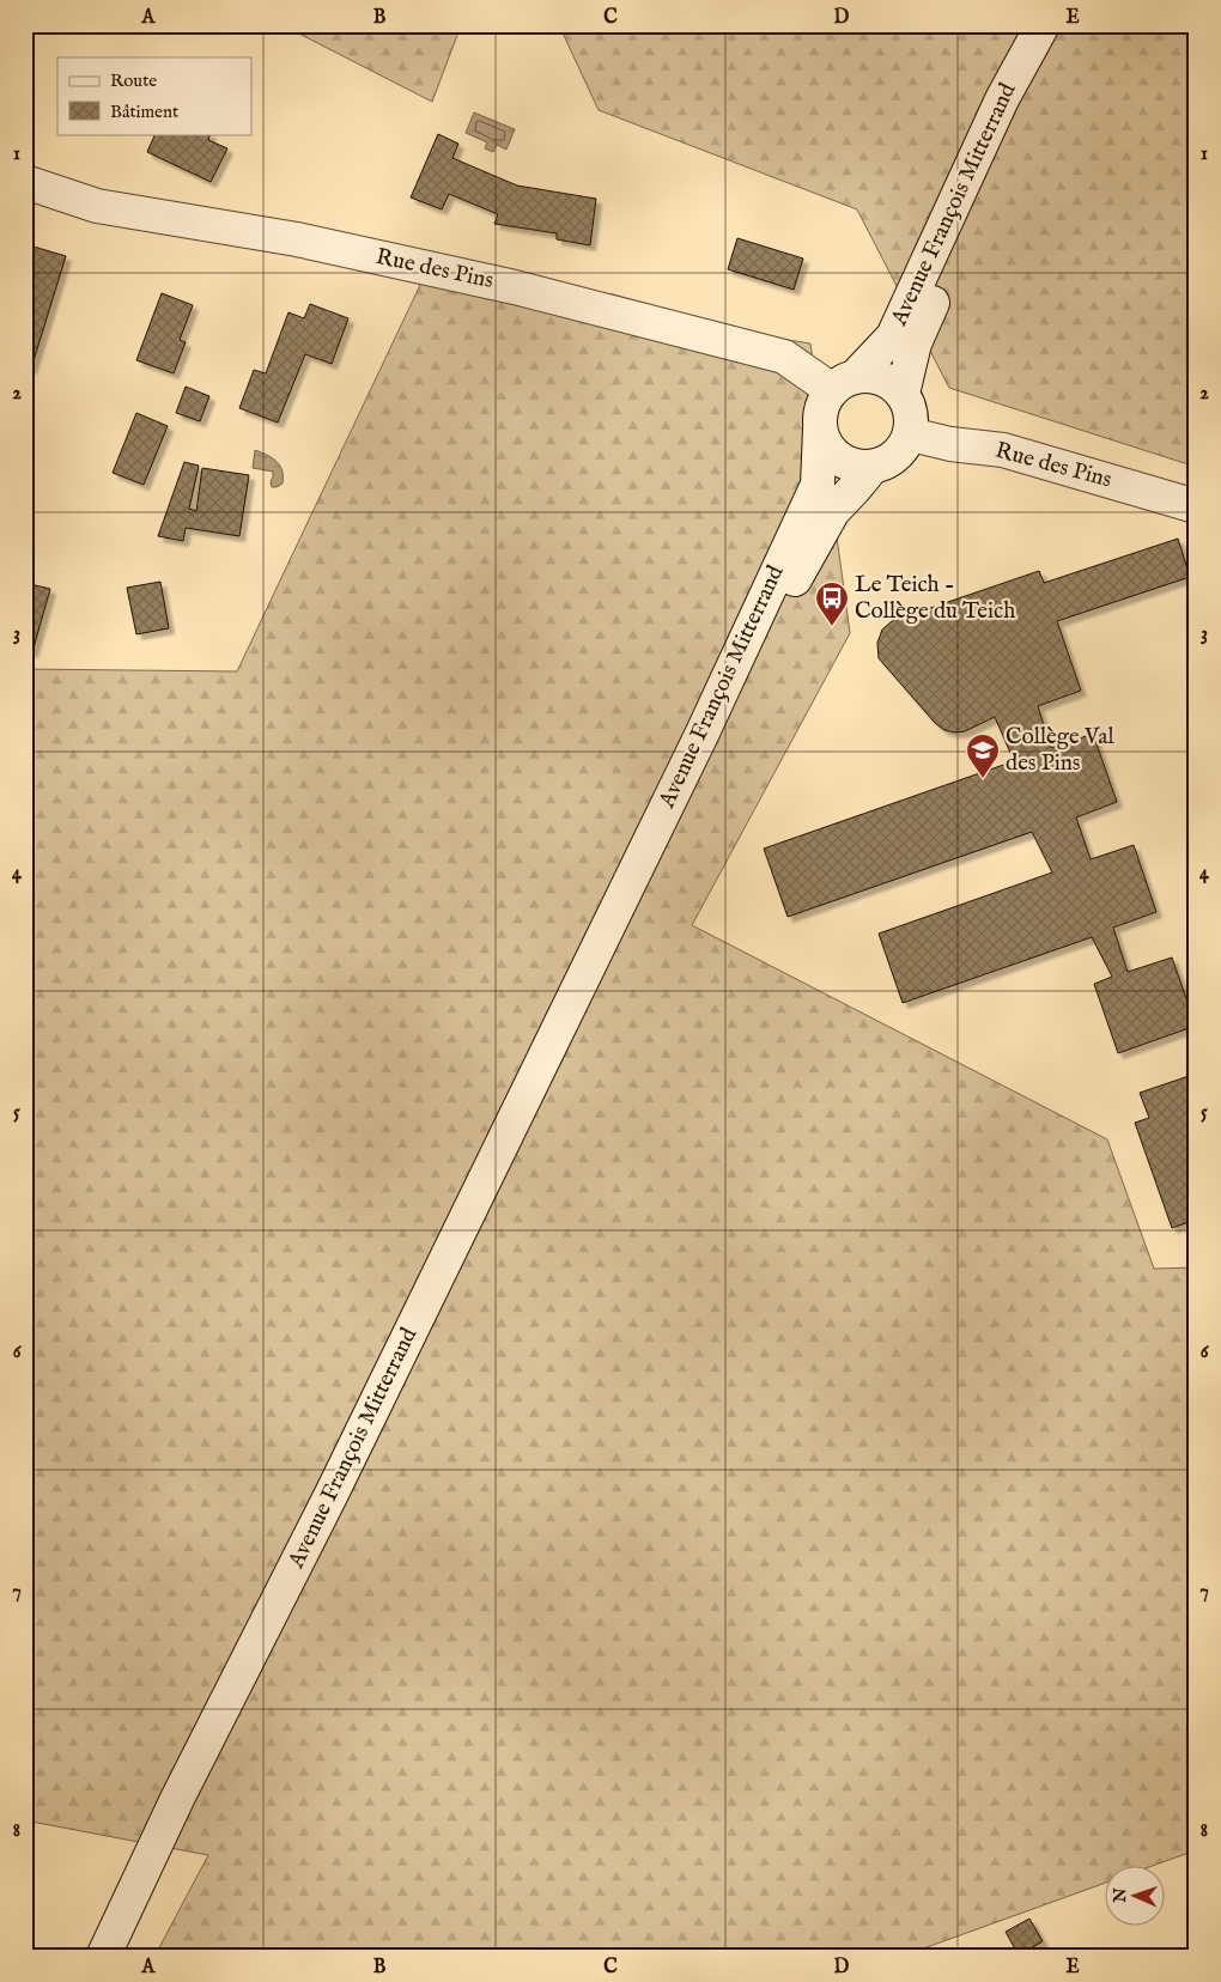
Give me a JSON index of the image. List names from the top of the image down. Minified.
{"streets":{"main road":["Avenue François Mitterrand","Rue des Pins"]},"crossings":[["Avenue François Mitterrand","Rue des Pins"]],"places":{"bus stop":["Le Teich - Collège du Teich"],"school or university":["Collège Val des Pins"]},"legend":["Route","Bâtiment"],"north":"left","grid":{"columns":["A","B","C","D","E"],"rows":["1","2","3","4","5","6","7","8"]}}
